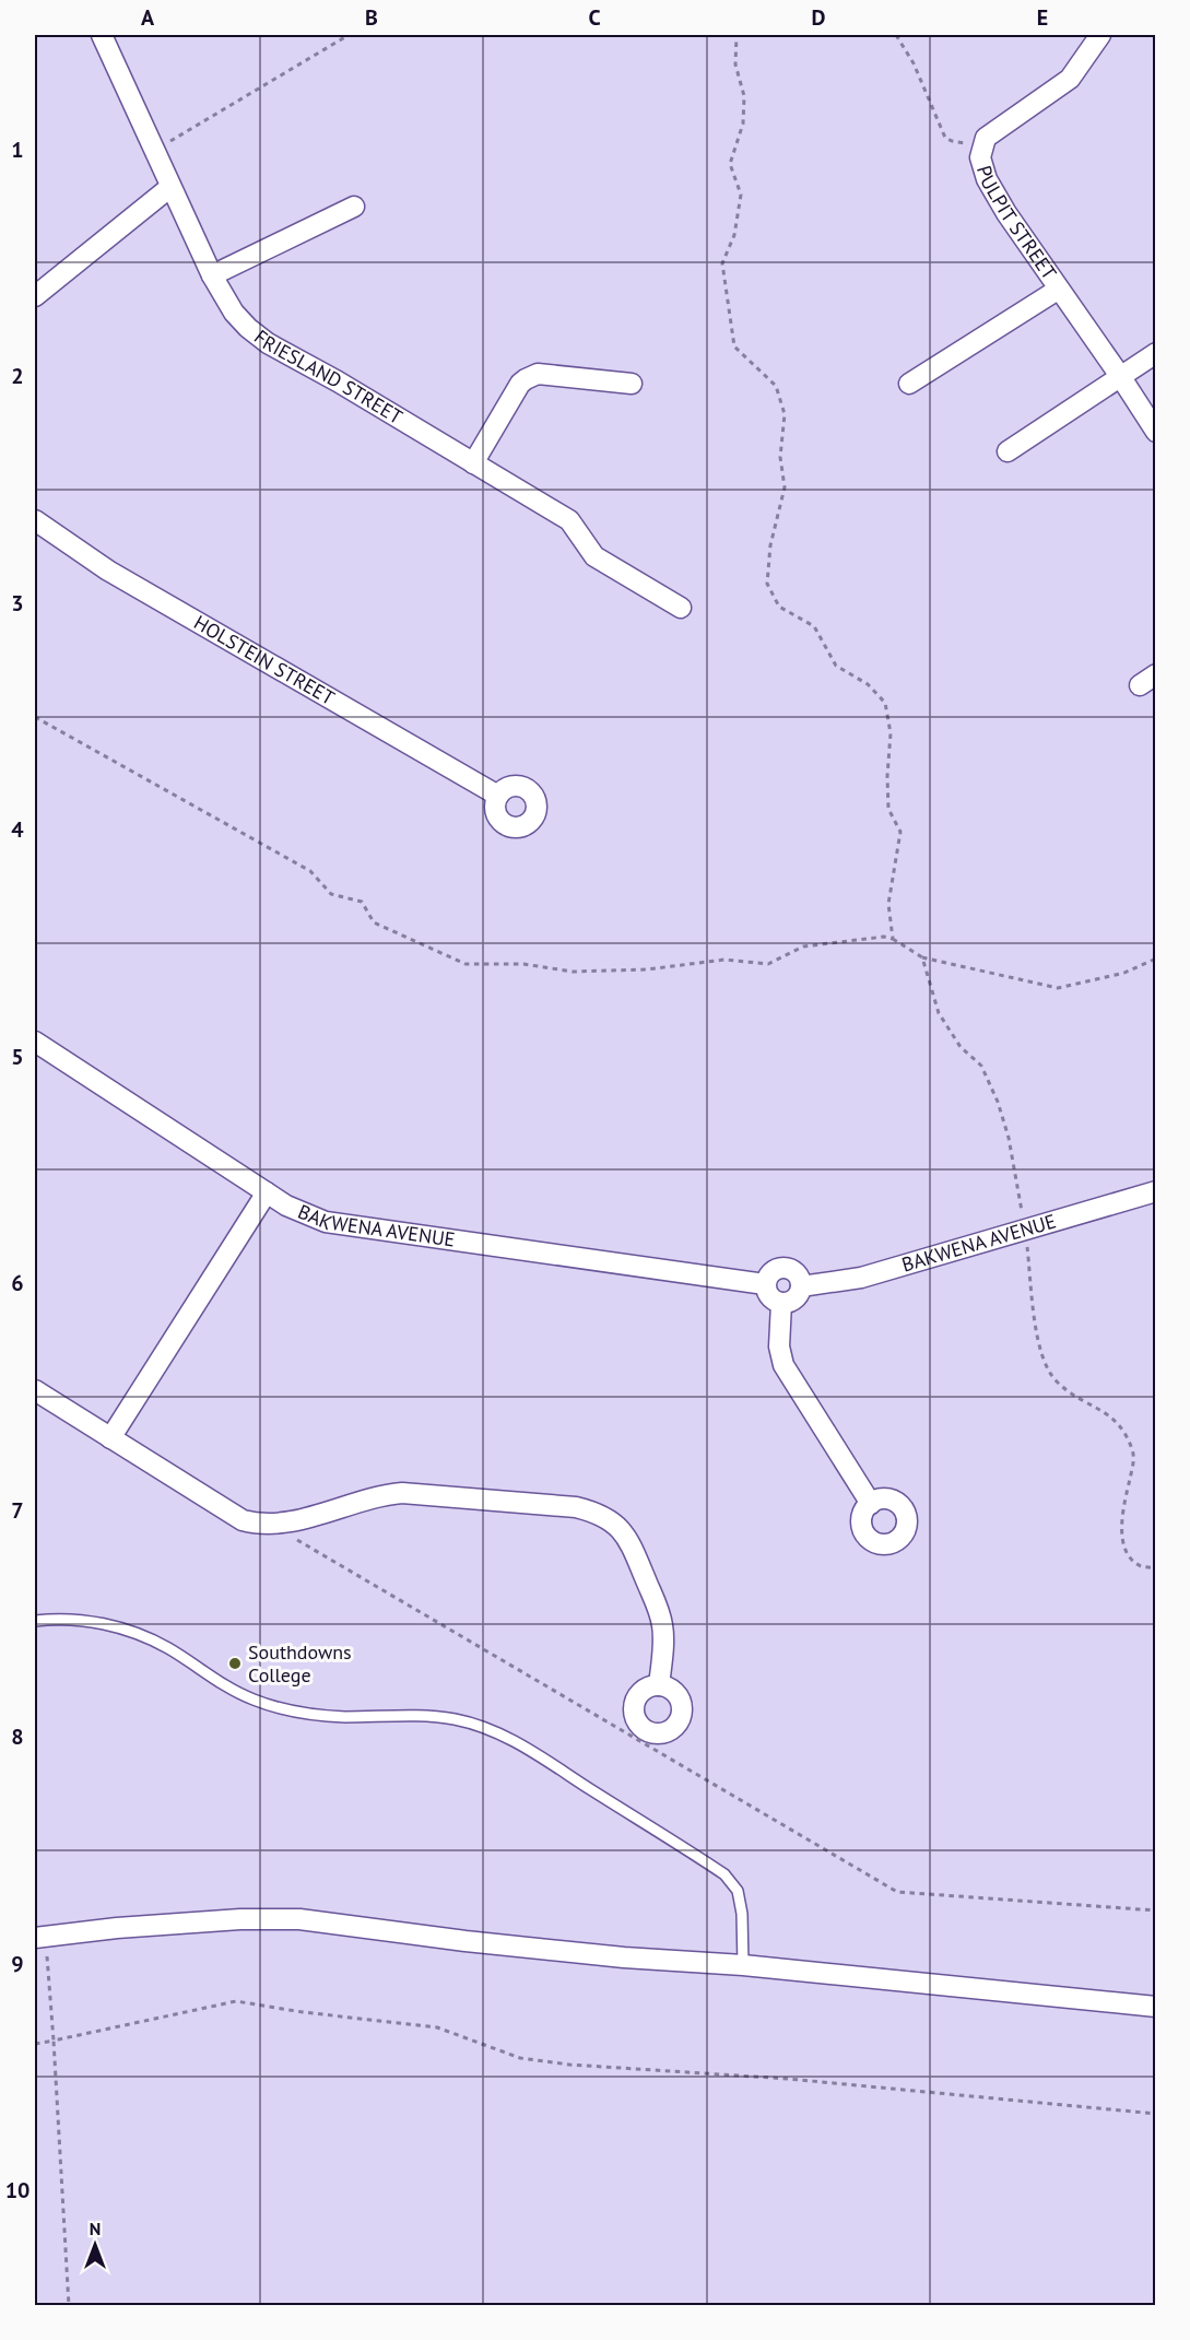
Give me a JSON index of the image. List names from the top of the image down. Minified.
{"streets":{"street":["PULPIT STREET","FRIESLAND STREET","HOLSTEIN STREET","BAKWENA AVENUE"]},"places":["Southdowns College"],"north":"top","grid":{"columns":["A","B","C","D","E"],"rows":["1","2","3","4","5","6","7","8","9","10"]}}
